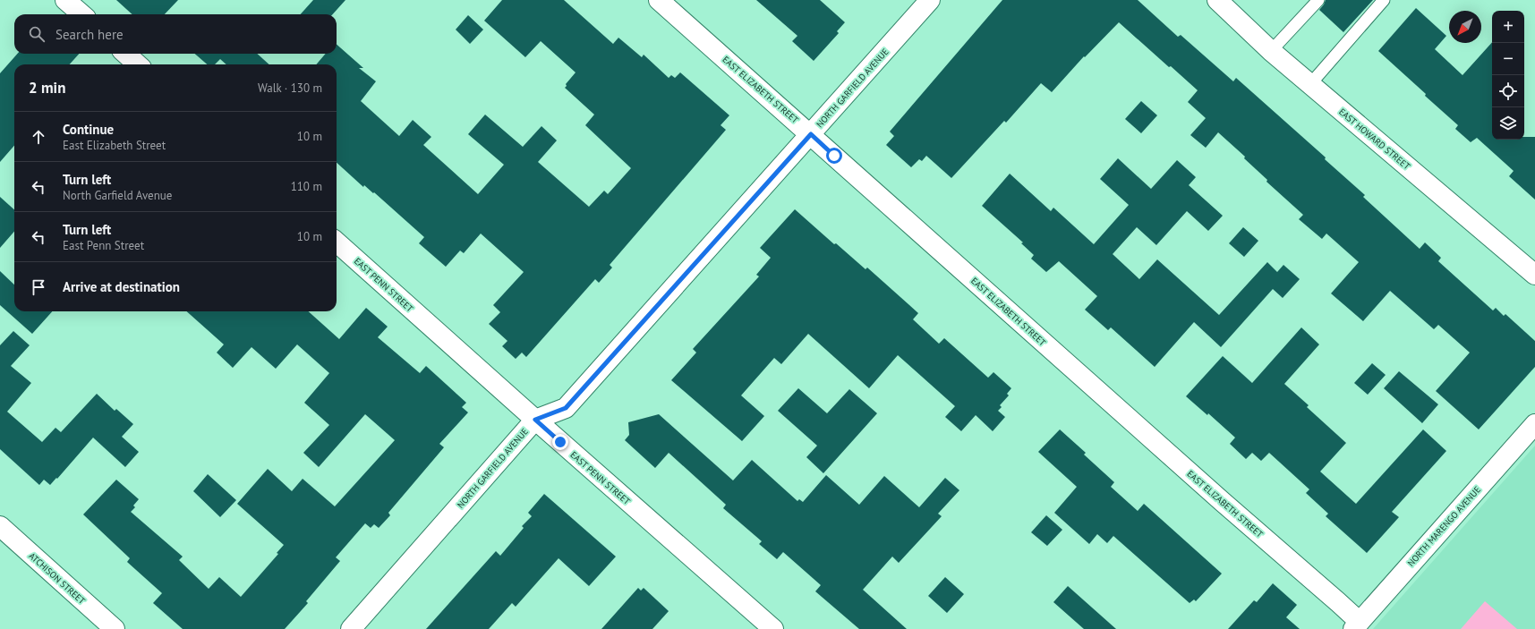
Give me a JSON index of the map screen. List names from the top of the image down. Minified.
{"streets":{"street":["NORTH GARFIELD AVENUE","EAST ELIZABETH STREET","EAST HOWARD STREET","EAST PENN STREET","NORTH MARENGO AVENUE","ATCHISON STREET"]},"crossings":[["NORTH GARFIELD AVENUE","EAST ELIZABETH STREET"],["NORTH GARFIELD AVENUE","EAST PENN STREET"],["EAST ELIZABETH STREET","NORTH MARENGO AVENUE"]],"north":"bottom left","page":{"map_buttons":["+","−"],"search":"Search here","heading":["2 min","Walk · 130 m"],"list":[["Continue","East Elizabeth Street","10 m"],["Turn left","North Garfield Avenue","110 m"],["Turn left","East Penn Street","10 m"],"Arrive at destination"]}}
